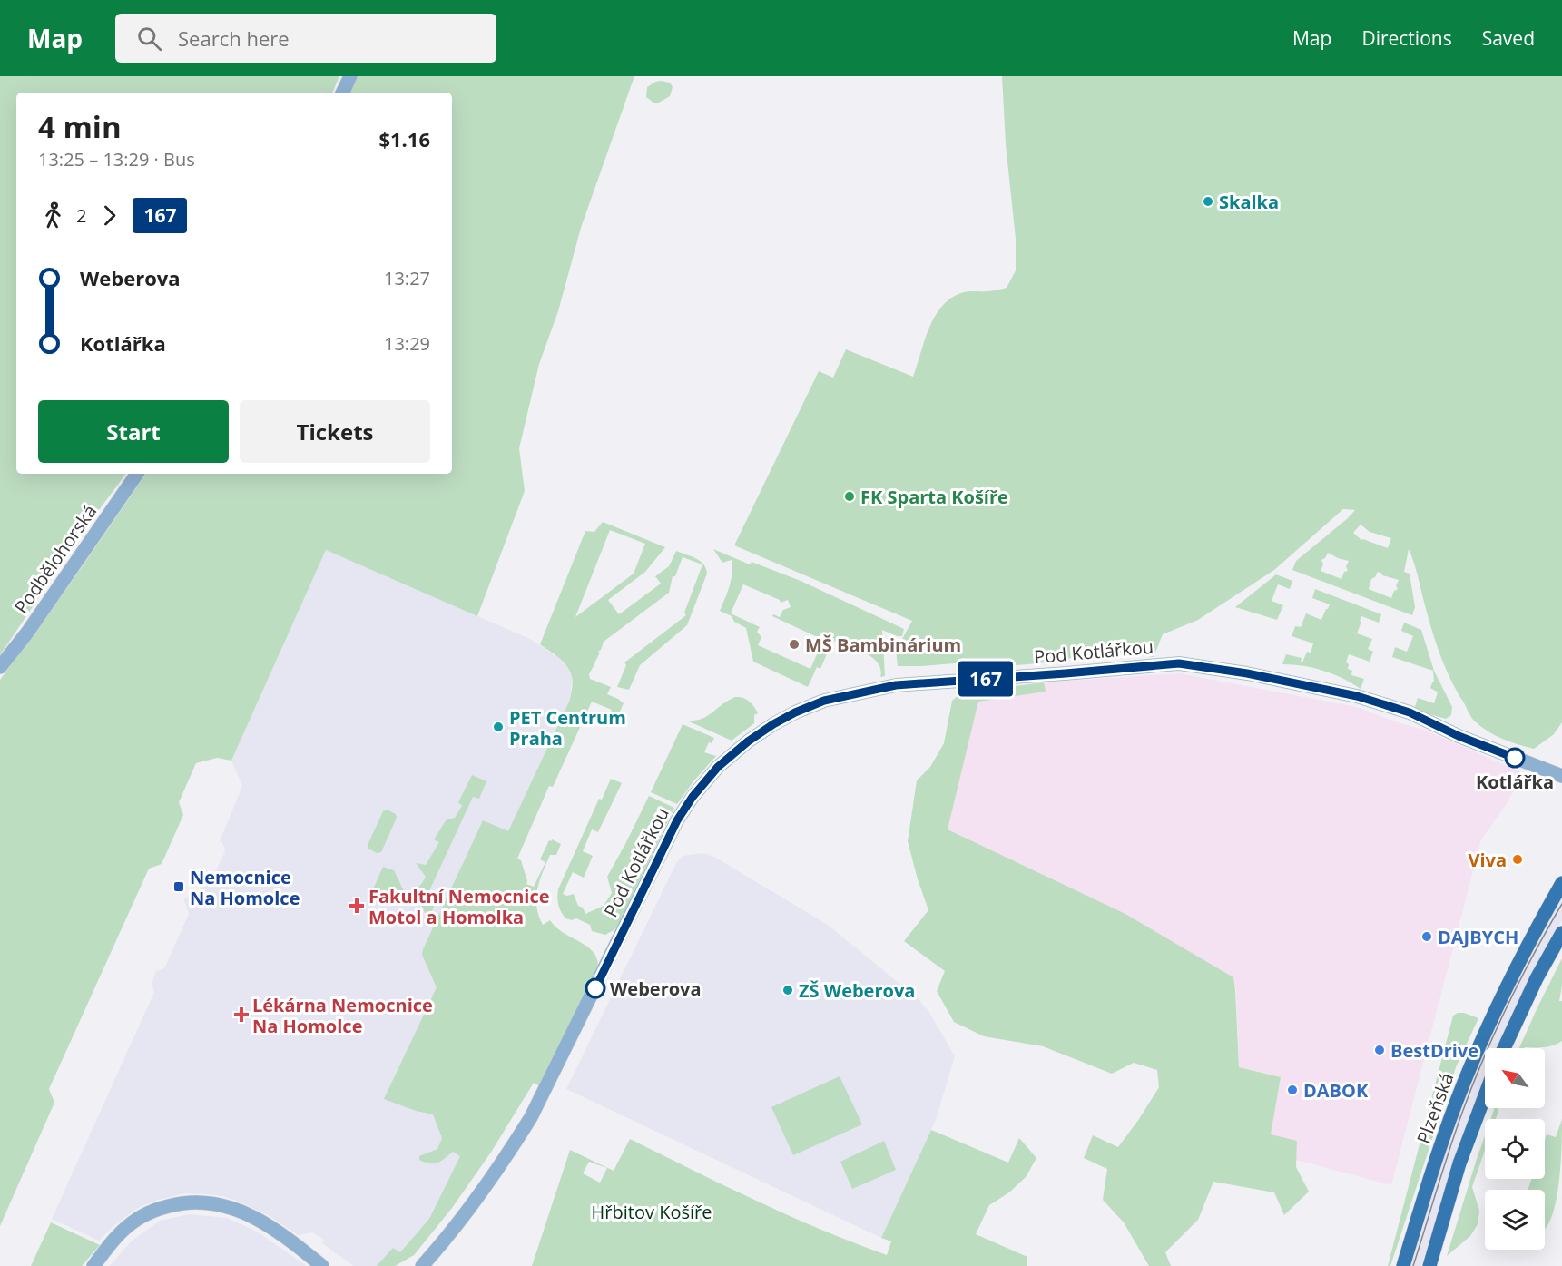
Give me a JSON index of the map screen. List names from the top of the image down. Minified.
{"streets":{"main road":["Plzeňská"],"street":["Podbělohorská","Pod Kotlářkou"]},"parks":["Hřbitov Košíře"],"places":{"other":["Skalka","FK Sparta Košíře","MŠ Bambinárium","PET Centrum Praha","Kotlářka","Viva","DAJBYCH","Weberova","ZŠ Weberova","BestDrive","DABOK"],"transit":["Nemocnice Na Homolce"],"health":["Fakultní Nemocnice Motol a Homolka","Lékárna Nemocnice Na Homolce"]},"lines":["bus line 167"],"north":"top left","page":{"header":"Map","search":"Search here","nav":["Map","Directions","Saved"],"on_map":"167","heading":["4 min","13:25 – 13:29 · Bus","$1.16"],"legs":["2","167"],"list":[{"name":"Weberova","value":"13:27"},{"name":"Kotlářka","value":"13:29"}],"buttons":["Start","Tickets"]}}
